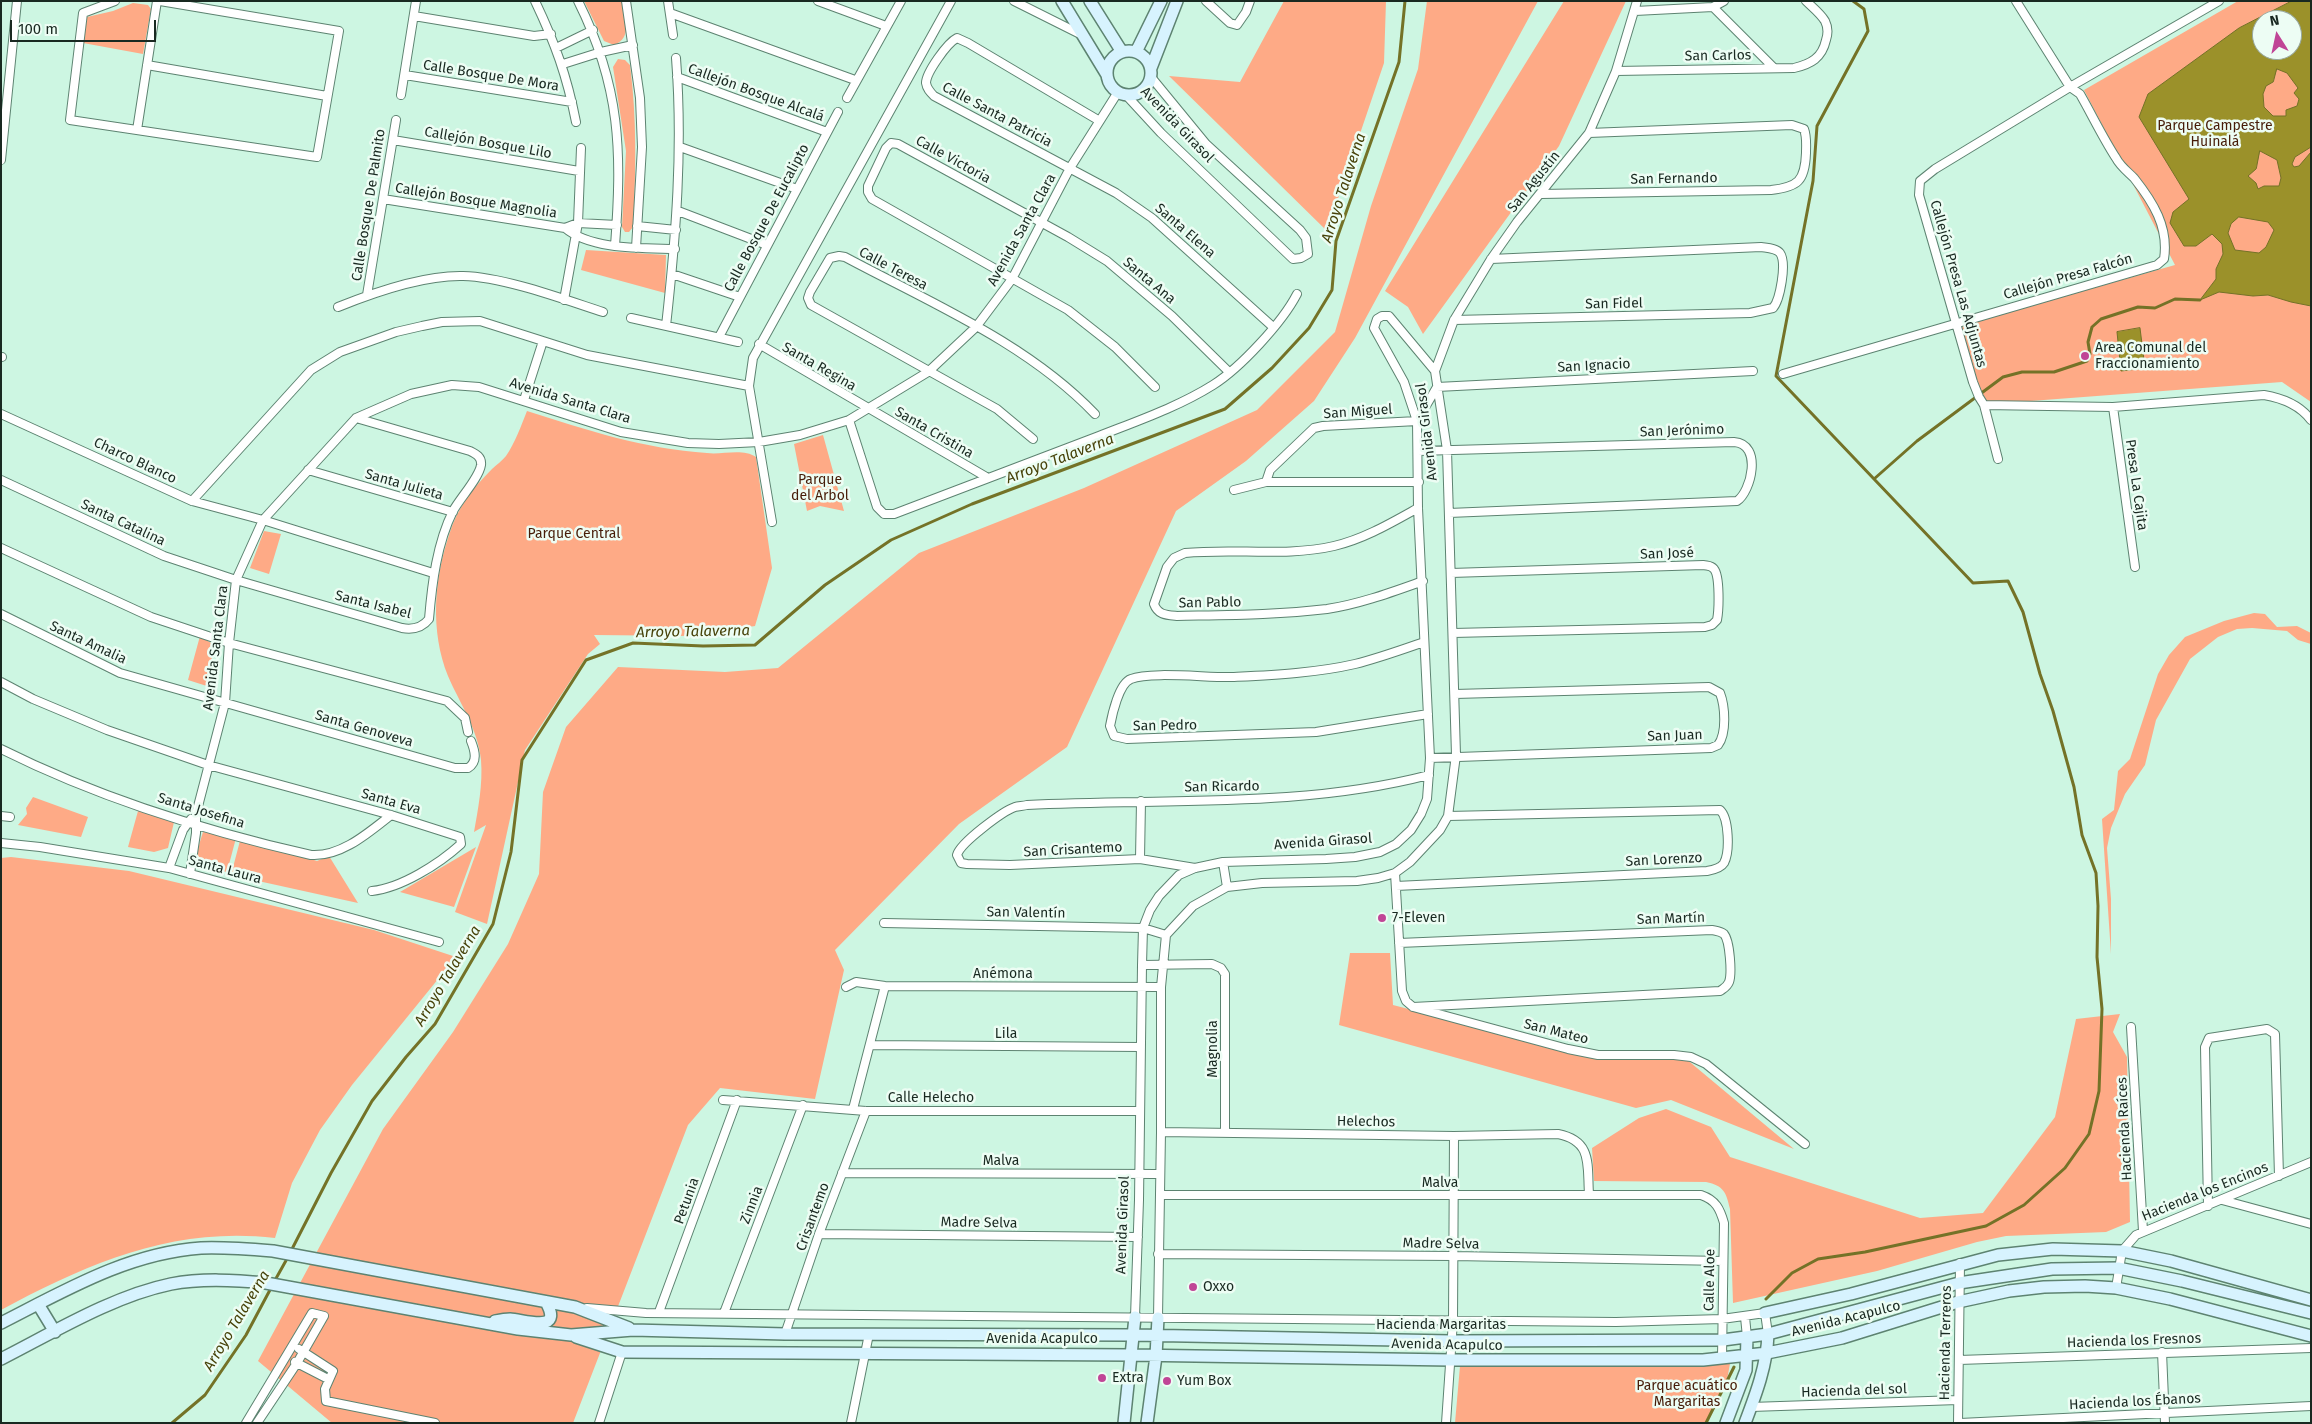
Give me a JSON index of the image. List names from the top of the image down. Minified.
{"streets":{"street":["San Carlos","Calle Bosque De Mora","Callejón Bosque Alcalá","Calle Santa Patricia","Avenida Girasol","Callejón Bosque Lilo","Calle Victoria","San Fernando","San Agustín","Callejón Bosque Magnolia","Calle Bosque De Palmito","Calle Bosque De Eucalipto","Avenida Santa Clara","Santa Elena","Calle Teresa","Callejón Presa Falcón","Santa Ana","Callejón Presa Las Adjuntas","San Fidel","San Ignacio","Santa Regina","San Miguel","San Jerónimo","Santa Cristina","Charco Blanco","Santa Julieta","Presa La Cajita","Santa Catalina","San José","San Pablo","Santa Isabel","Santa Amalia","San Pedro","Santa Genoveva","San Juan","San Ricardo","Santa Eva","Santa Josefina","San Crisantemo","San Lorenzo","Santa Laura","San Valentín","San Martín","Anémona","San Mateo","Lila","Magnolia","Calle Helecho","Helechos","Hacienda Raíces","Malva","Hacienda los Encinos","Petunia","Zinnia","Crisantemo","Madre Selva","Calle Aloe","Avenida Acapulco","Hacienda Margaritas","Hacienda los Fresnos","Hacienda Terreros","Hacienda del sol","Hacienda los Ébanos"]},"crossings":[["San Carlos","San Agustín"],["Callejón Bosque Alcalá","Calle Bosque De Eucalipto"],["Calle Santa Patricia","Avenida Santa Clara"],["Calle Santa Patricia","Santa Elena"],["Avenida Girasol","San Agustín"],["Avenida Girasol","Avenida Santa Clara"],["Avenida Girasol","San Ignacio"],["Avenida Girasol","San Miguel"],["Avenida Girasol","San Jerónimo"],["Avenida Girasol","San José"],["Avenida Girasol","San Pablo"],["Avenida Girasol","San Pedro"],["Avenida Girasol","San Juan"],["Avenida Girasol","San Ricardo"],["Avenida Girasol","San Crisantemo"],["Avenida Girasol","San Lorenzo"],["Avenida Girasol","San Valentín"],["Avenida Girasol","Anémona"],["Avenida Girasol","Lila"],["Avenida Girasol","Calle Helecho"],["Avenida Girasol","Malva"],["Avenida Girasol","Madre Selva"],["Avenida Girasol","Avenida Acapulco"],["Avenida Girasol","Hacienda Margaritas"],["Callejón Bosque Lilo","Calle Bosque De Palmito"],["Calle Victoria","Avenida Santa Clara"],["Calle Victoria","Santa Ana"],["San Fernando","San Agustín"],["San Agustín","San Fidel"],["Callejón Bosque Magnolia","Calle Bosque De Palmito"],["Avenida Santa Clara","Santa Elena"],["Avenida Santa Clara","Calle Teresa"],["Avenida Santa Clara","Santa Ana"],["Avenida Santa Clara","Santa Regina"],["Avenida Santa Clara","Santa Cristina"],["Avenida Santa Clara","Charco Blanco"],["Avenida Santa Clara","Santa Julieta"],["Avenida Santa Clara","Santa Catalina"],["Avenida Santa Clara","Santa Isabel"],["Avenida Santa Clara","Santa Amalia"],["Avenida Santa Clara","Santa Genoveva"],["Avenida Santa Clara","Santa Eva"],["Avenida Santa Clara","Santa Josefina"],["Avenida Santa Clara","Santa Laura"],["Callejón Presa Falcón","Callejón Presa Las Adjuntas"],["Santa Regina","Santa Cristina"],["Santa Catalina","Santa Isabel"],["Santa Amalia","Santa Genoveva"],["San Ricardo","San Crisantemo"],["Santa Eva","Santa Josefina"],["San Martín","San Mateo"],["Magnolia","Helechos"],["Calle Helecho","Petunia"],["Calle Helecho","Zinnia"],["Calle Helecho","Crisantemo"],["Helechos","Malva"],["Hacienda Raíces","Hacienda los Encinos"],["Malva","Crisantemo"],["Malva","Calle Aloe"],["Hacienda los Encinos","Avenida Acapulco"],["Petunia","Avenida Acapulco"],["Zinnia","Avenida Acapulco"],["Crisantemo","Madre Selva"],["Crisantemo","Avenida Acapulco"],["Madre Selva","Calle Aloe"],["Calle Aloe","Avenida Acapulco"],["Calle Aloe","Hacienda Margaritas"],["Avenida Acapulco","Hacienda Margaritas"],["Avenida Acapulco","Hacienda Terreros"],["Hacienda los Fresnos","Hacienda Terreros"],["Hacienda Terreros","Hacienda del sol"],["Hacienda Terreros","Hacienda los Ébanos"]],"water":["Arroyo Talaverna"],"parks":["Parque Campestre Huinalá","Parque del Arbol","Parque Central","Parque acuático Margaritas"],"places":["Area Comunal del Fraccionamiento","7-Eleven","Oxxo","Extra","Yum Box"],"scale_bar":"100 m","north":"top"}
